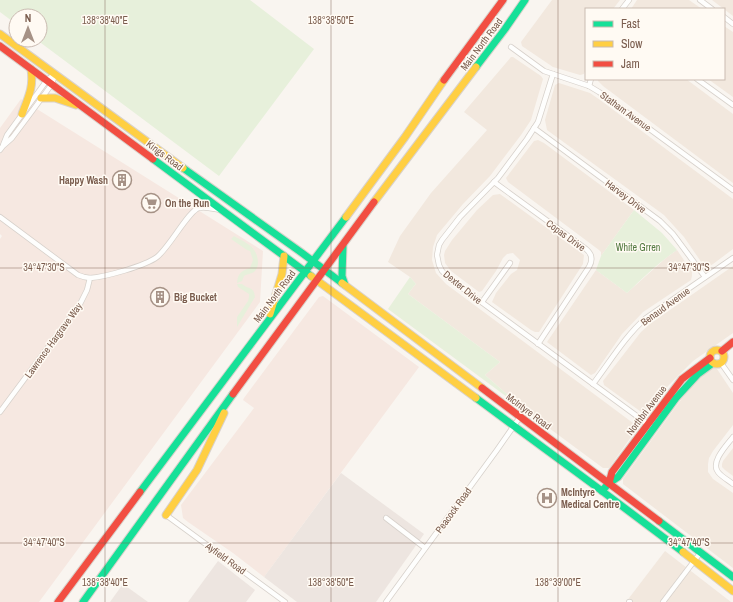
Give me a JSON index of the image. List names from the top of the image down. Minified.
{"streets":{"main road":["Main North Road","Kings Road","Northbri Avenue","McIntyre Road"],"street":["Statham Avenue","Harvey Drive","Copas Drive","Dexter Drive","Benaud Avenue","Lawrence Hargrave Way","Peacock Road","Ayfield Road"]},"crossings":[["Main North Road","Kings Road"],["Main North Road","McIntyre Road"],["Statham Avenue","Dexter Drive"],["Kings Road","McIntyre Road"],["Harvey Drive","Dexter Drive"],["Harvey Drive","Benaud Avenue"],["Copas Drive","Dexter Drive"],["Dexter Drive","Benaud Avenue"],["Dexter Drive","Northbri Avenue"],["Northbri Avenue","McIntyre Road"],["McIntyre Road","Peacock Road"]],"parks":["White Grren"],"places":{"building":["Happy Wash","Big Bucket"],"supermarket":["On the Run"],"hospital":["McIntyre Medical Centre"]},"legend":["Fast","Slow","Jam"],"north":"top","coordinates":["138°38'40\"E","138°38'50\"E","34°47'30\"S","34°47'40\"S","138°39'00\"E"]}
